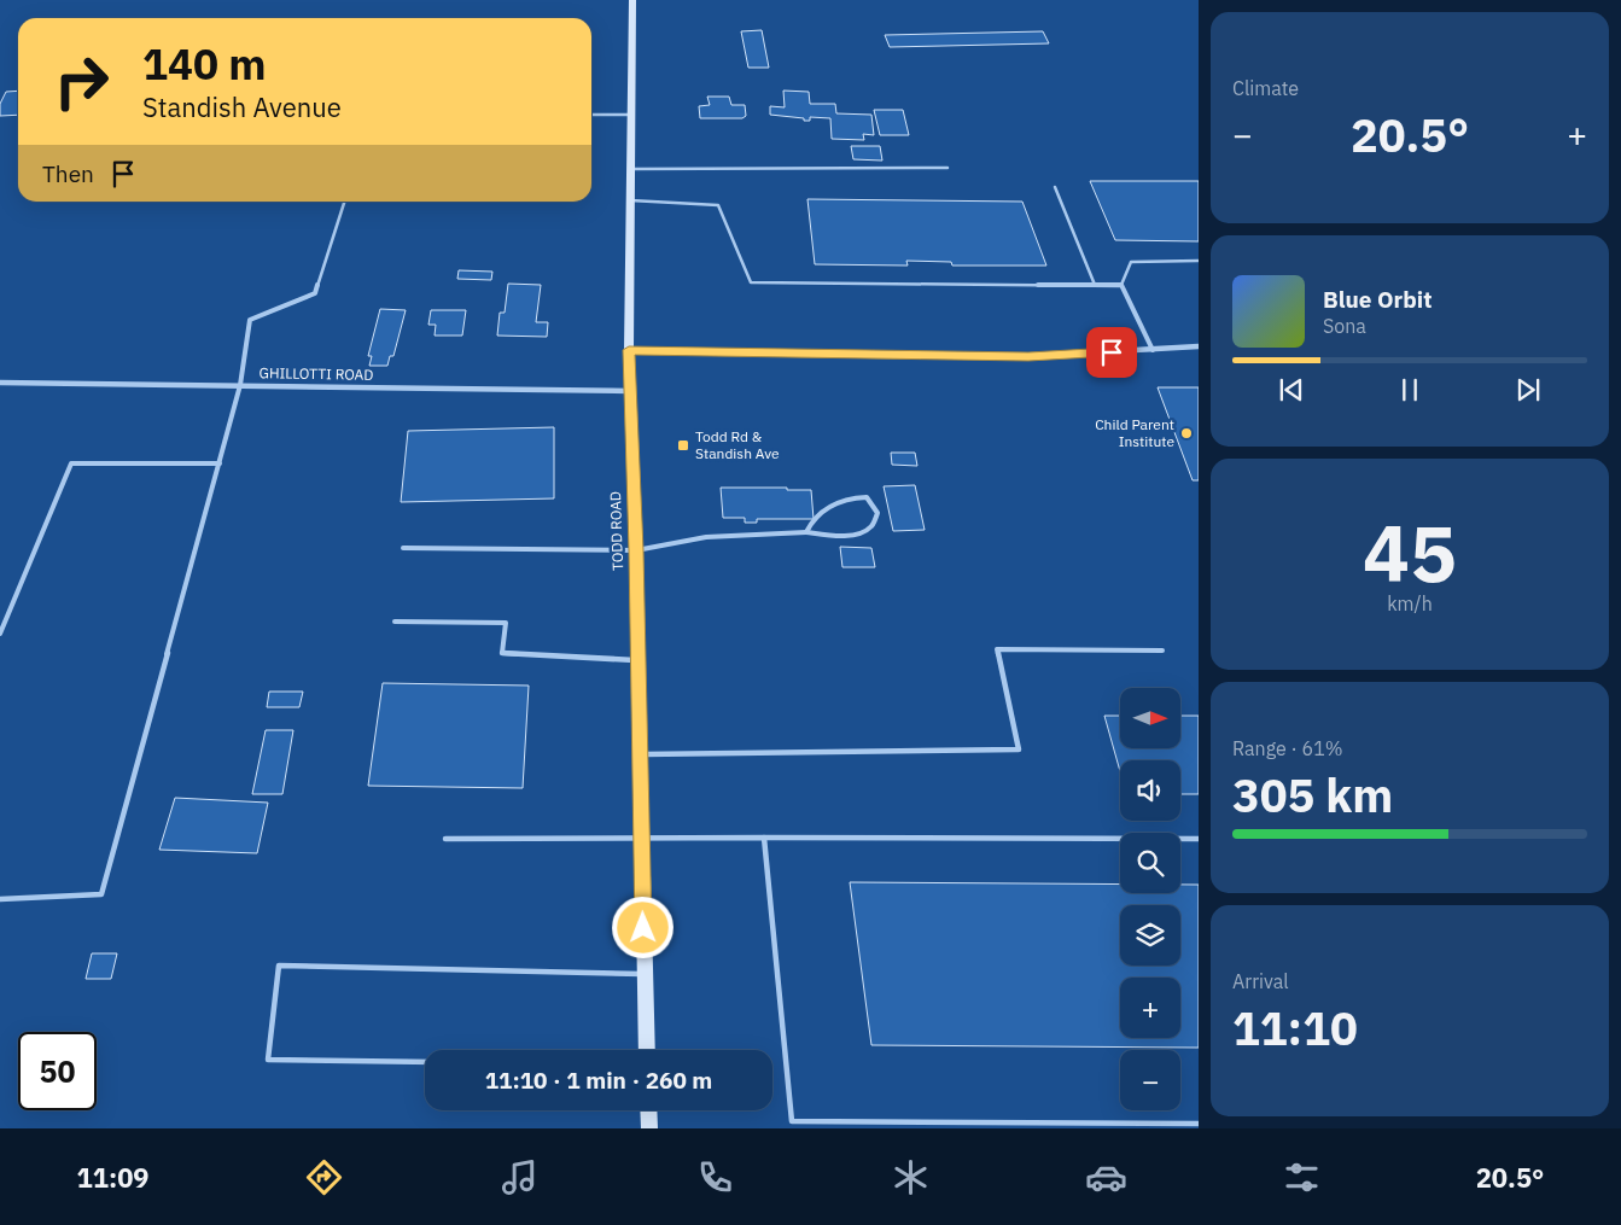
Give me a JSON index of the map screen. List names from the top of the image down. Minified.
{"streets":{"main road":["TODD ROAD"],"street":["GHILLOTTI ROAD"]},"crossings":[["GHILLOTTI ROAD","TODD ROAD"]],"places":{"other":["Child Parent Institute"],"transit":["Todd Rd & Standish Ave"]},"north":"right","page":{"tile":["Climate",["45","km/h"],["Range · 61%","305 km"],["Arrival","11:10"]],"turn":["140 m","Standish Avenue"],"heat":["−","20.5°","+"],"then":"Then","song":["Blue Orbit","Sona"],"map_buttons":["+","−"],"limit":"50","trip":"11:10 · 1 min · 260 m","tabs":["11:09","20.5°"]}}
